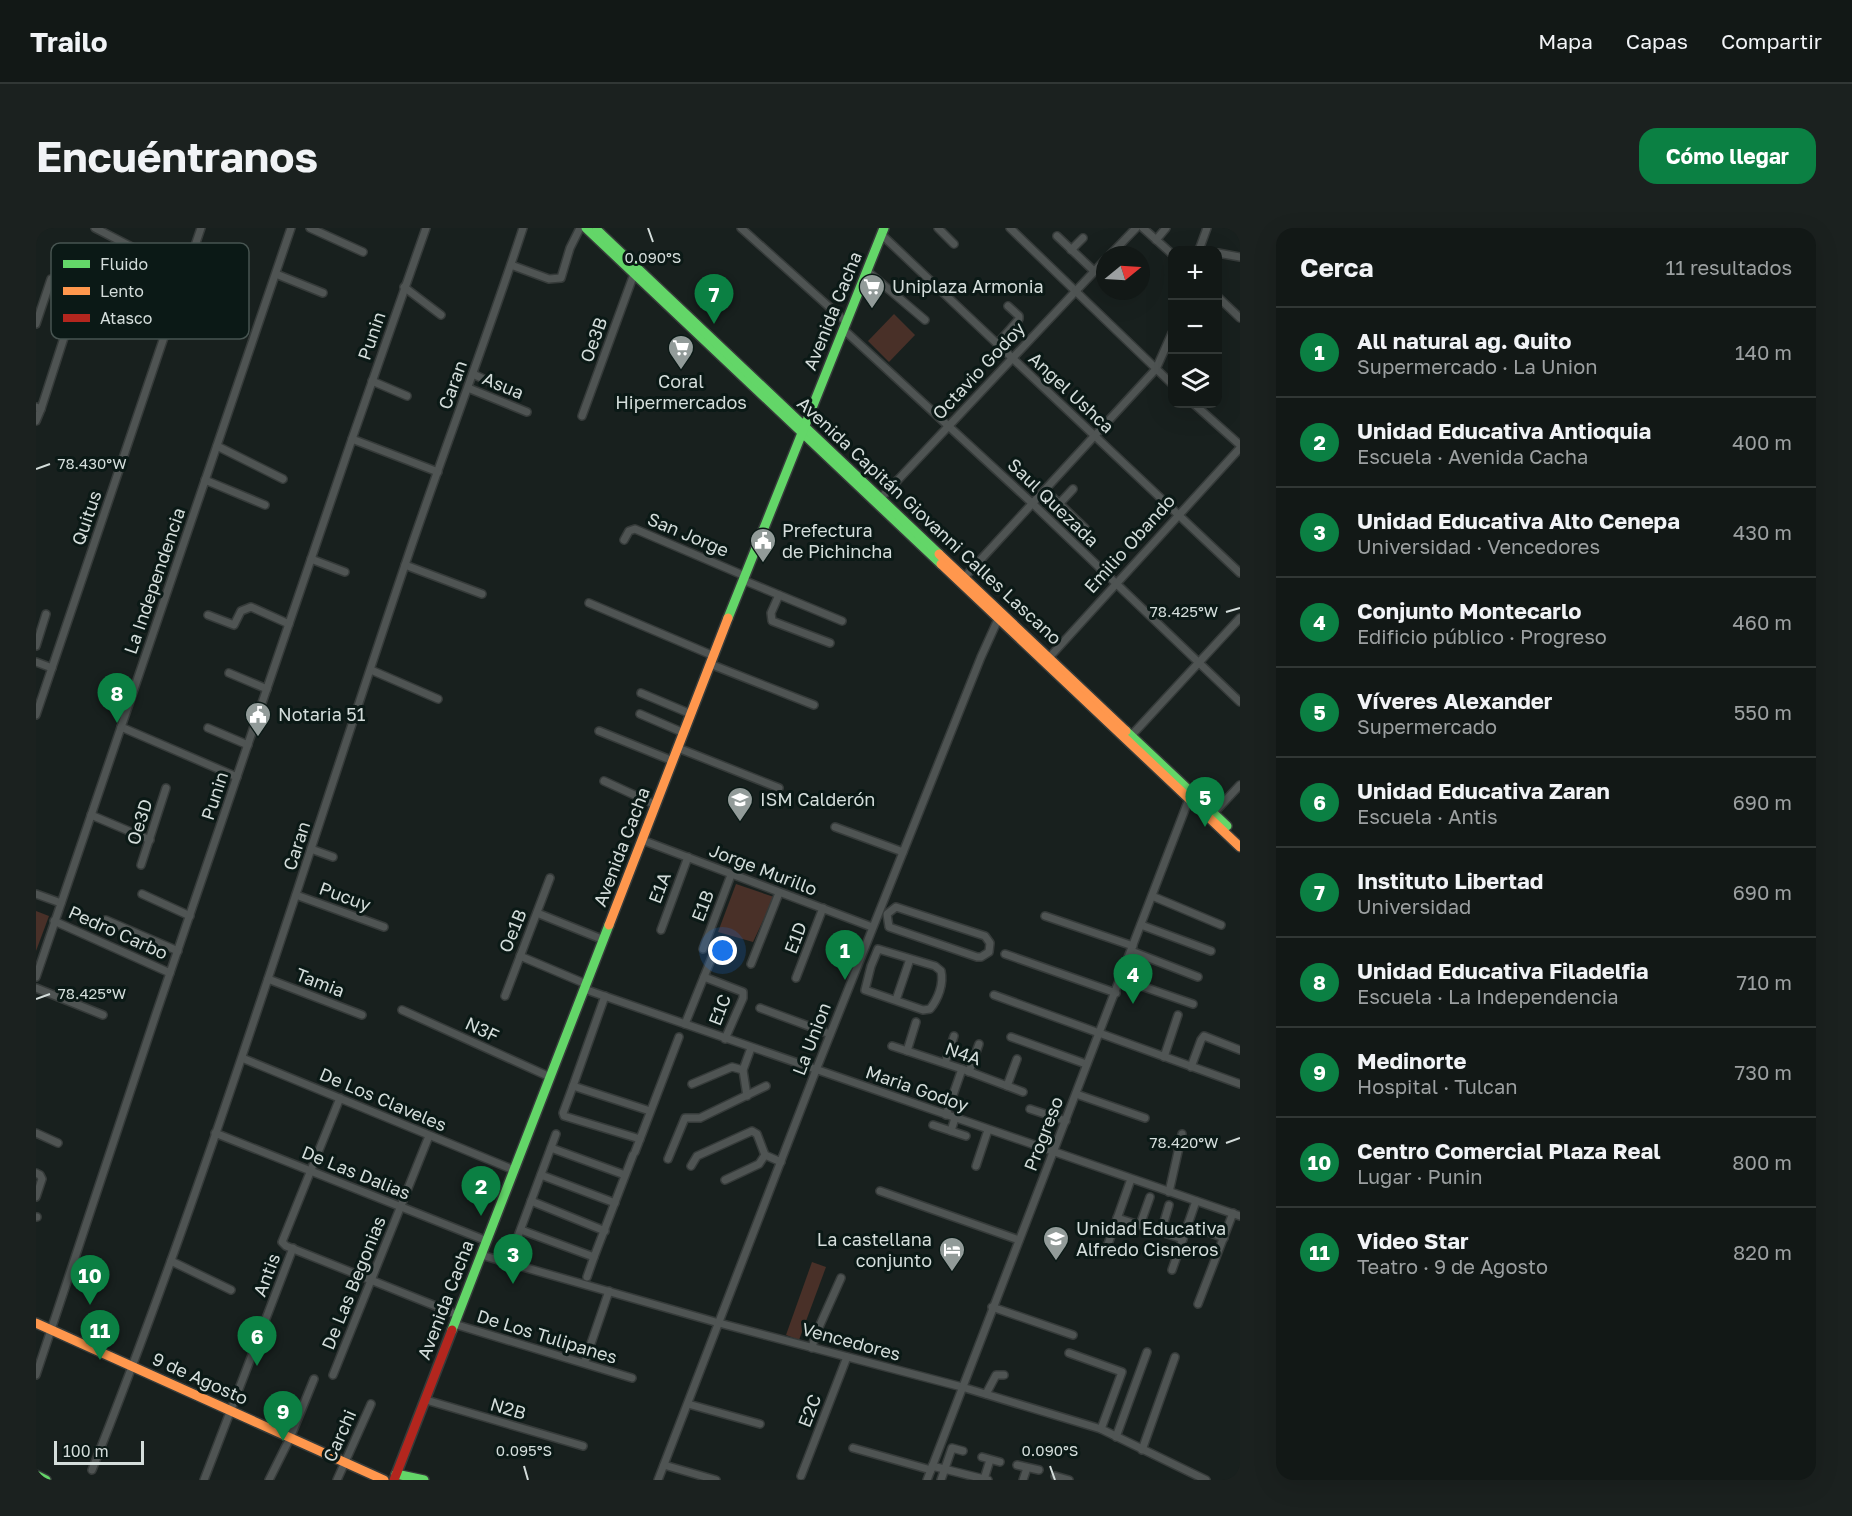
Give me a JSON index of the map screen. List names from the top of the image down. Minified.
{"streets":{"street":["Avenida Cacha","Punin","Oe3B","Octavio Godoy","Caran","Asua","Angel Ushca","Saul Quezada","Quitus","Avenida Capitán Giovanni Calles Lascano","San Jorge","Emilio Obando","La Independencia","Oe3D","Jorge Murillo","E1A","Pucuy","E1B","Oe1B","Pedro Carbo","E1D","Tamia","E1C","N3F","La Union","N4A","Maria Godoy","De Los Claveles","Progreso","De Las Dalias","Antis","De Las Begonias","De Los Tulipanes","Vencedores","9 de Agosto","N2B","E2C","Carchi"]},"crossings":[["Avenida Cacha","Angel Ushca"],["Avenida Cacha","Saul Quezada"],["Avenida Cacha","Avenida Capitán Giovanni Calles Lascano"],["Avenida Cacha","San Jorge"],["Avenida Cacha","Jorge Murillo"],["Avenida Cacha","N3F"],["Avenida Cacha","Maria Godoy"],["Avenida Cacha","De Los Claveles"],["Avenida Cacha","De Las Dalias"],["Avenida Cacha","De Los Tulipanes"],["Avenida Cacha","Vencedores"],["Avenida Cacha","N2B"],["Punin","Pedro Carbo"],["Punin","9 de Agosto"],["Oe3B","Avenida Capitán Giovanni Calles Lascano"],["Octavio Godoy","Angel Ushca"],["Octavio Godoy","Saul Quezada"],["Caran","Asua"],["Caran","Pucuy"],["Caran","Tamia"],["Caran","De Los Claveles"],["Caran","De Las Dalias"],["Caran","9 de Agosto"],["Angel Ushca","Emilio Obando"],["Saul Quezada","Emilio Obando"],["La Independencia","Pedro Carbo"],["Jorge Murillo","E1A"],["Jorge Murillo","E1B"],["Jorge Murillo","E1D"],["Jorge Murillo","La Union"],["Oe1B","Maria Godoy"],["E1C","Maria Godoy"],["La Union","Maria Godoy"],["La Union","Vencedores"],["Maria Godoy","Progreso"],["De Los Claveles","De Las Begonias"],["Progreso","Vencedores"],["De Las Dalias","De Las Begonias"],["De Las Dalias","De Los Tulipanes"],["Antis","De Los Tulipanes"],["Antis","9 de Agosto"],["De Las Begonias","De Los Tulipanes"],["Vencedores","E2C"],["9 de Agosto","Carchi"]],"places":{"supermarket":["Uniplaza Armonia","Coral Hipermercados"],"public building":["Prefectura de Pichincha","Notaria 51"],"school or university":["ISM Calderón","Unidad Educativa Alfredo Cisneros"],"hotel":["La castellana conjunto"]},"legend":["Fluido","Lento","Atasco"],"scale_bar":"100 m","north":"right","page":{"header":"Trailo","nav":["Mapa","Capas","Compartir"],"buttons":"Cómo llegar","title":"Encuéntranos","heading":["Cerca","11 resultados"],"map_buttons":["+","−"],"pins":["7","8","5","1","4","2","3","10","11","6","9"],"list":[{"mark":"1","name":"All natural ag. Quito","note":"Supermercado · La Union","value":"140 m"},{"mark":"2","name":"Unidad Educativa Antioquia","note":"Escuela · Avenida Cacha","value":"400 m"},{"mark":"3","name":"Unidad Educativa Alto Cenepa","note":"Universidad · Vencedores","value":"430 m"},{"mark":"4","name":"Conjunto Montecarlo","note":"Edificio público · Progreso","value":"460 m"},{"mark":"5","name":"Víveres Alexander","note":"Supermercado","value":"550 m"},{"mark":"6","name":"Unidad Educativa Zaran","note":"Escuela · Antis","value":"690 m"},{"mark":"7","name":"Instituto Libertad","note":"Universidad","value":"690 m"},{"mark":"8","name":"Unidad Educativa Filadelfia","note":"Escuela · La Independencia","value":"710 m"},{"mark":"9","name":"Medinorte","note":"Hospital · Tulcan","value":"730 m"},{"mark":"10","name":"Centro Comercial Plaza Real","note":"Lugar · Punin","value":"800 m"},{"mark":"11","name":"Video Star","note":"Teatro · 9 de Agosto","value":"820 m"}],"scale":"100 m"},"coordinates":["0.090°S","78.430°W","78.425°W","78.420°W","0.095°S"]}
